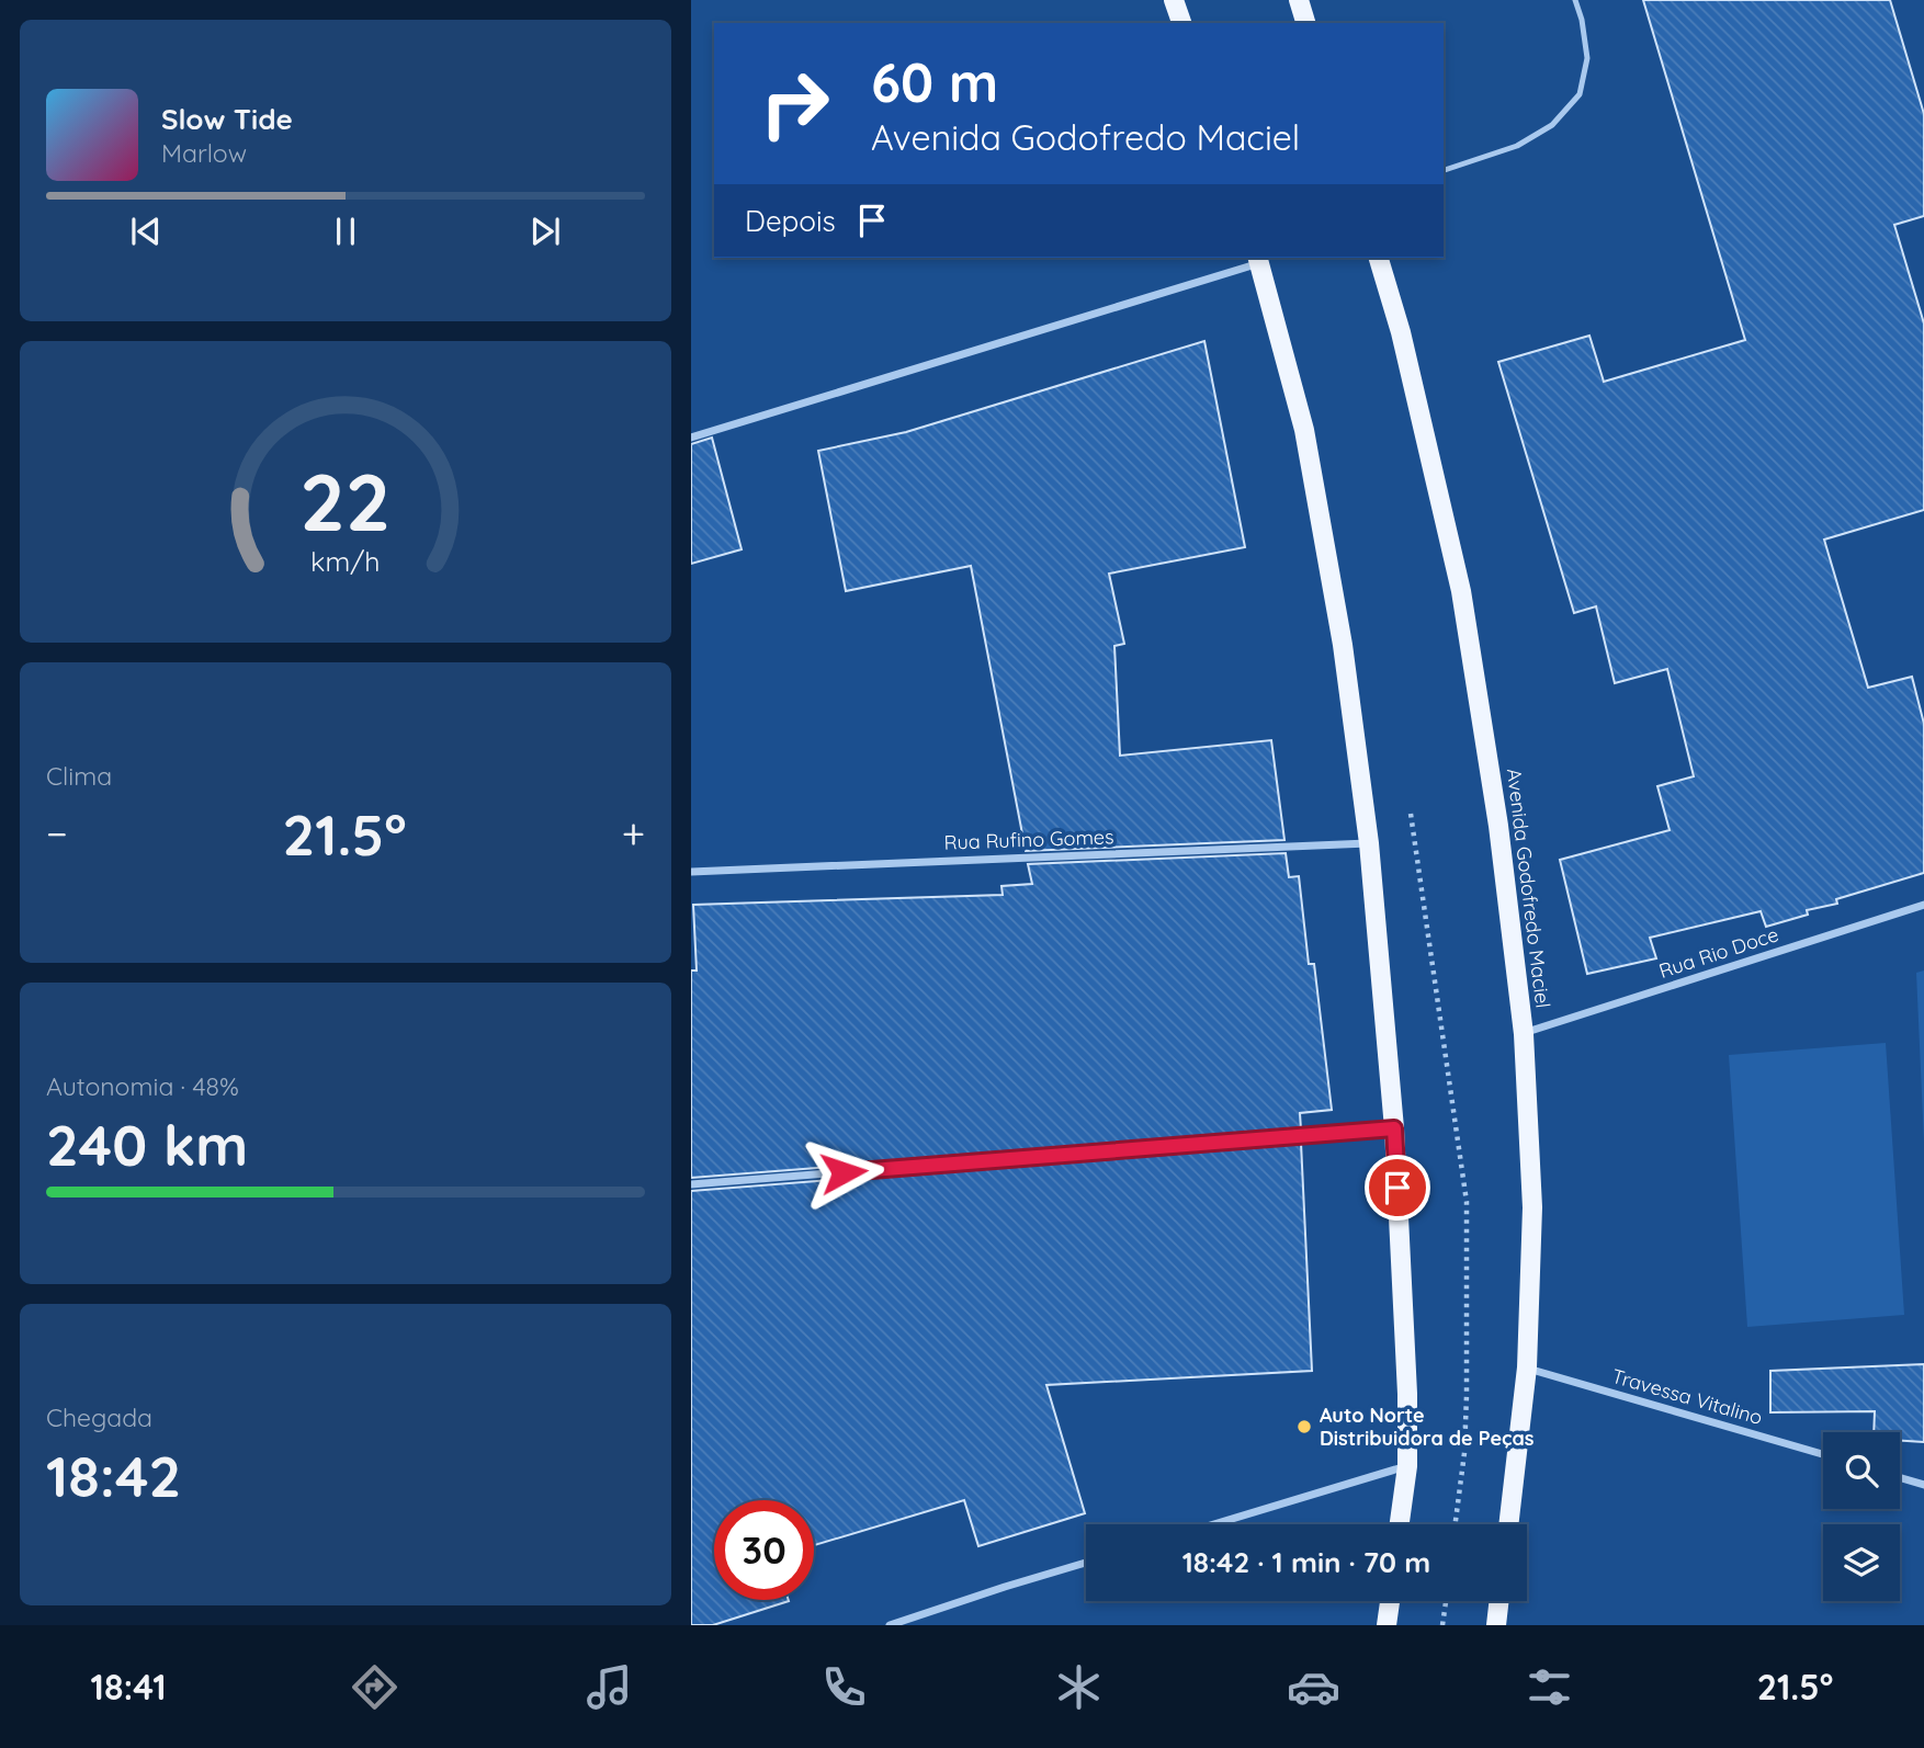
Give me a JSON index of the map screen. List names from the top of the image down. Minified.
{"streets":{"main road":["Avenida Godofredo Maciel"],"street":["Rua Rufino Gomes","Rua Rio Doce","Travessa Vitalino"]},"crossings":[["Avenida Godofredo Maciel","Rua Rio Doce"],["Avenida Godofredo Maciel","Travessa Vitalino"]],"places":["Auto Norte Distribuidora de Peças"],"page":{"turn":["60 m","Avenida Godofredo Maciel"],"song":["Slow Tide","Marlow"],"then":"Depois","tile":["Clima",["Autonomia · 48%","240 km"],["Chegada","18:42"]],"heat":["−","21.5°","+"],"limit":"30","trip":"18:42 · 1 min · 70 m","tabs":["18:41","21.5°"],"gauge":["22","km/h"]}}
